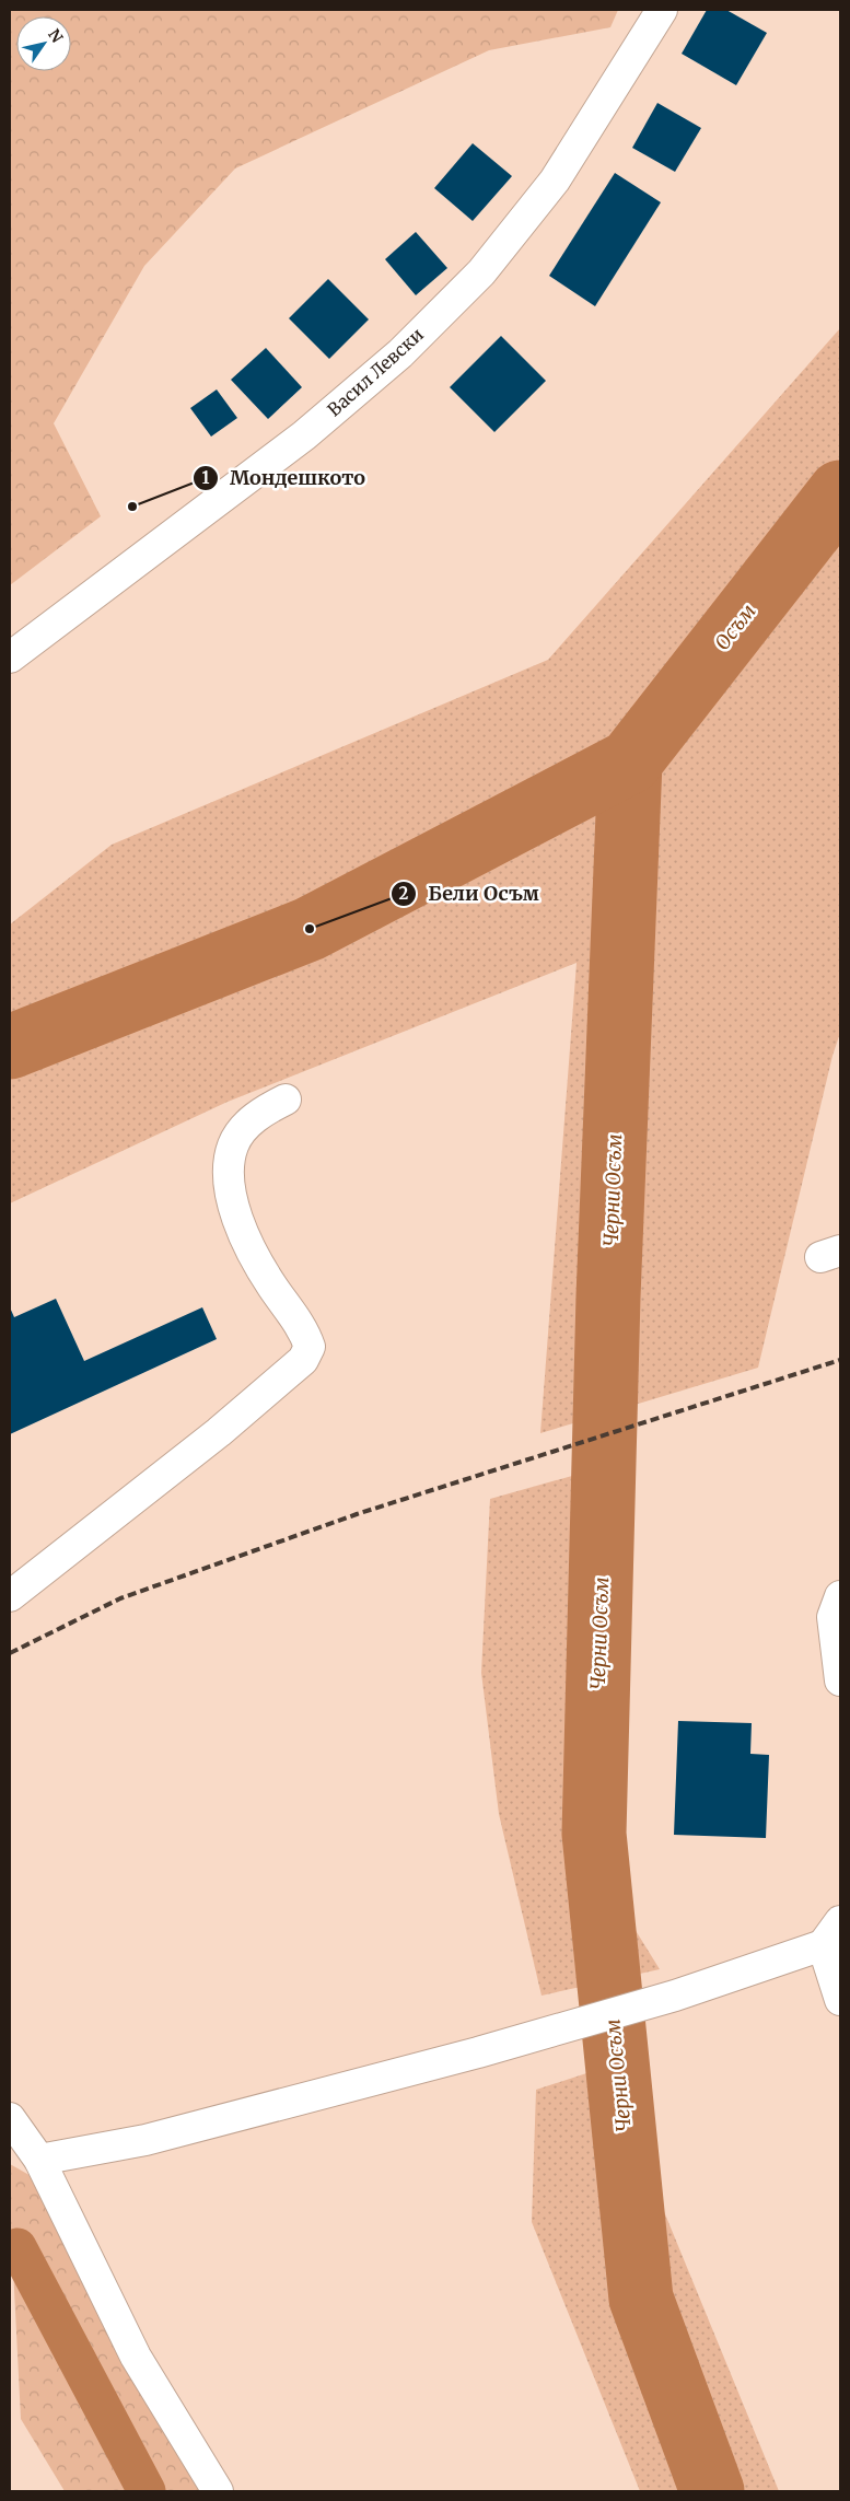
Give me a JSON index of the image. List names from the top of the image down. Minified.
{"streets":{"street":["Васил Левски"]},"water":["Осъм","Черни Осъм"],"places":["Мондешкото","Бели Осъм"],"north":"top right"}
